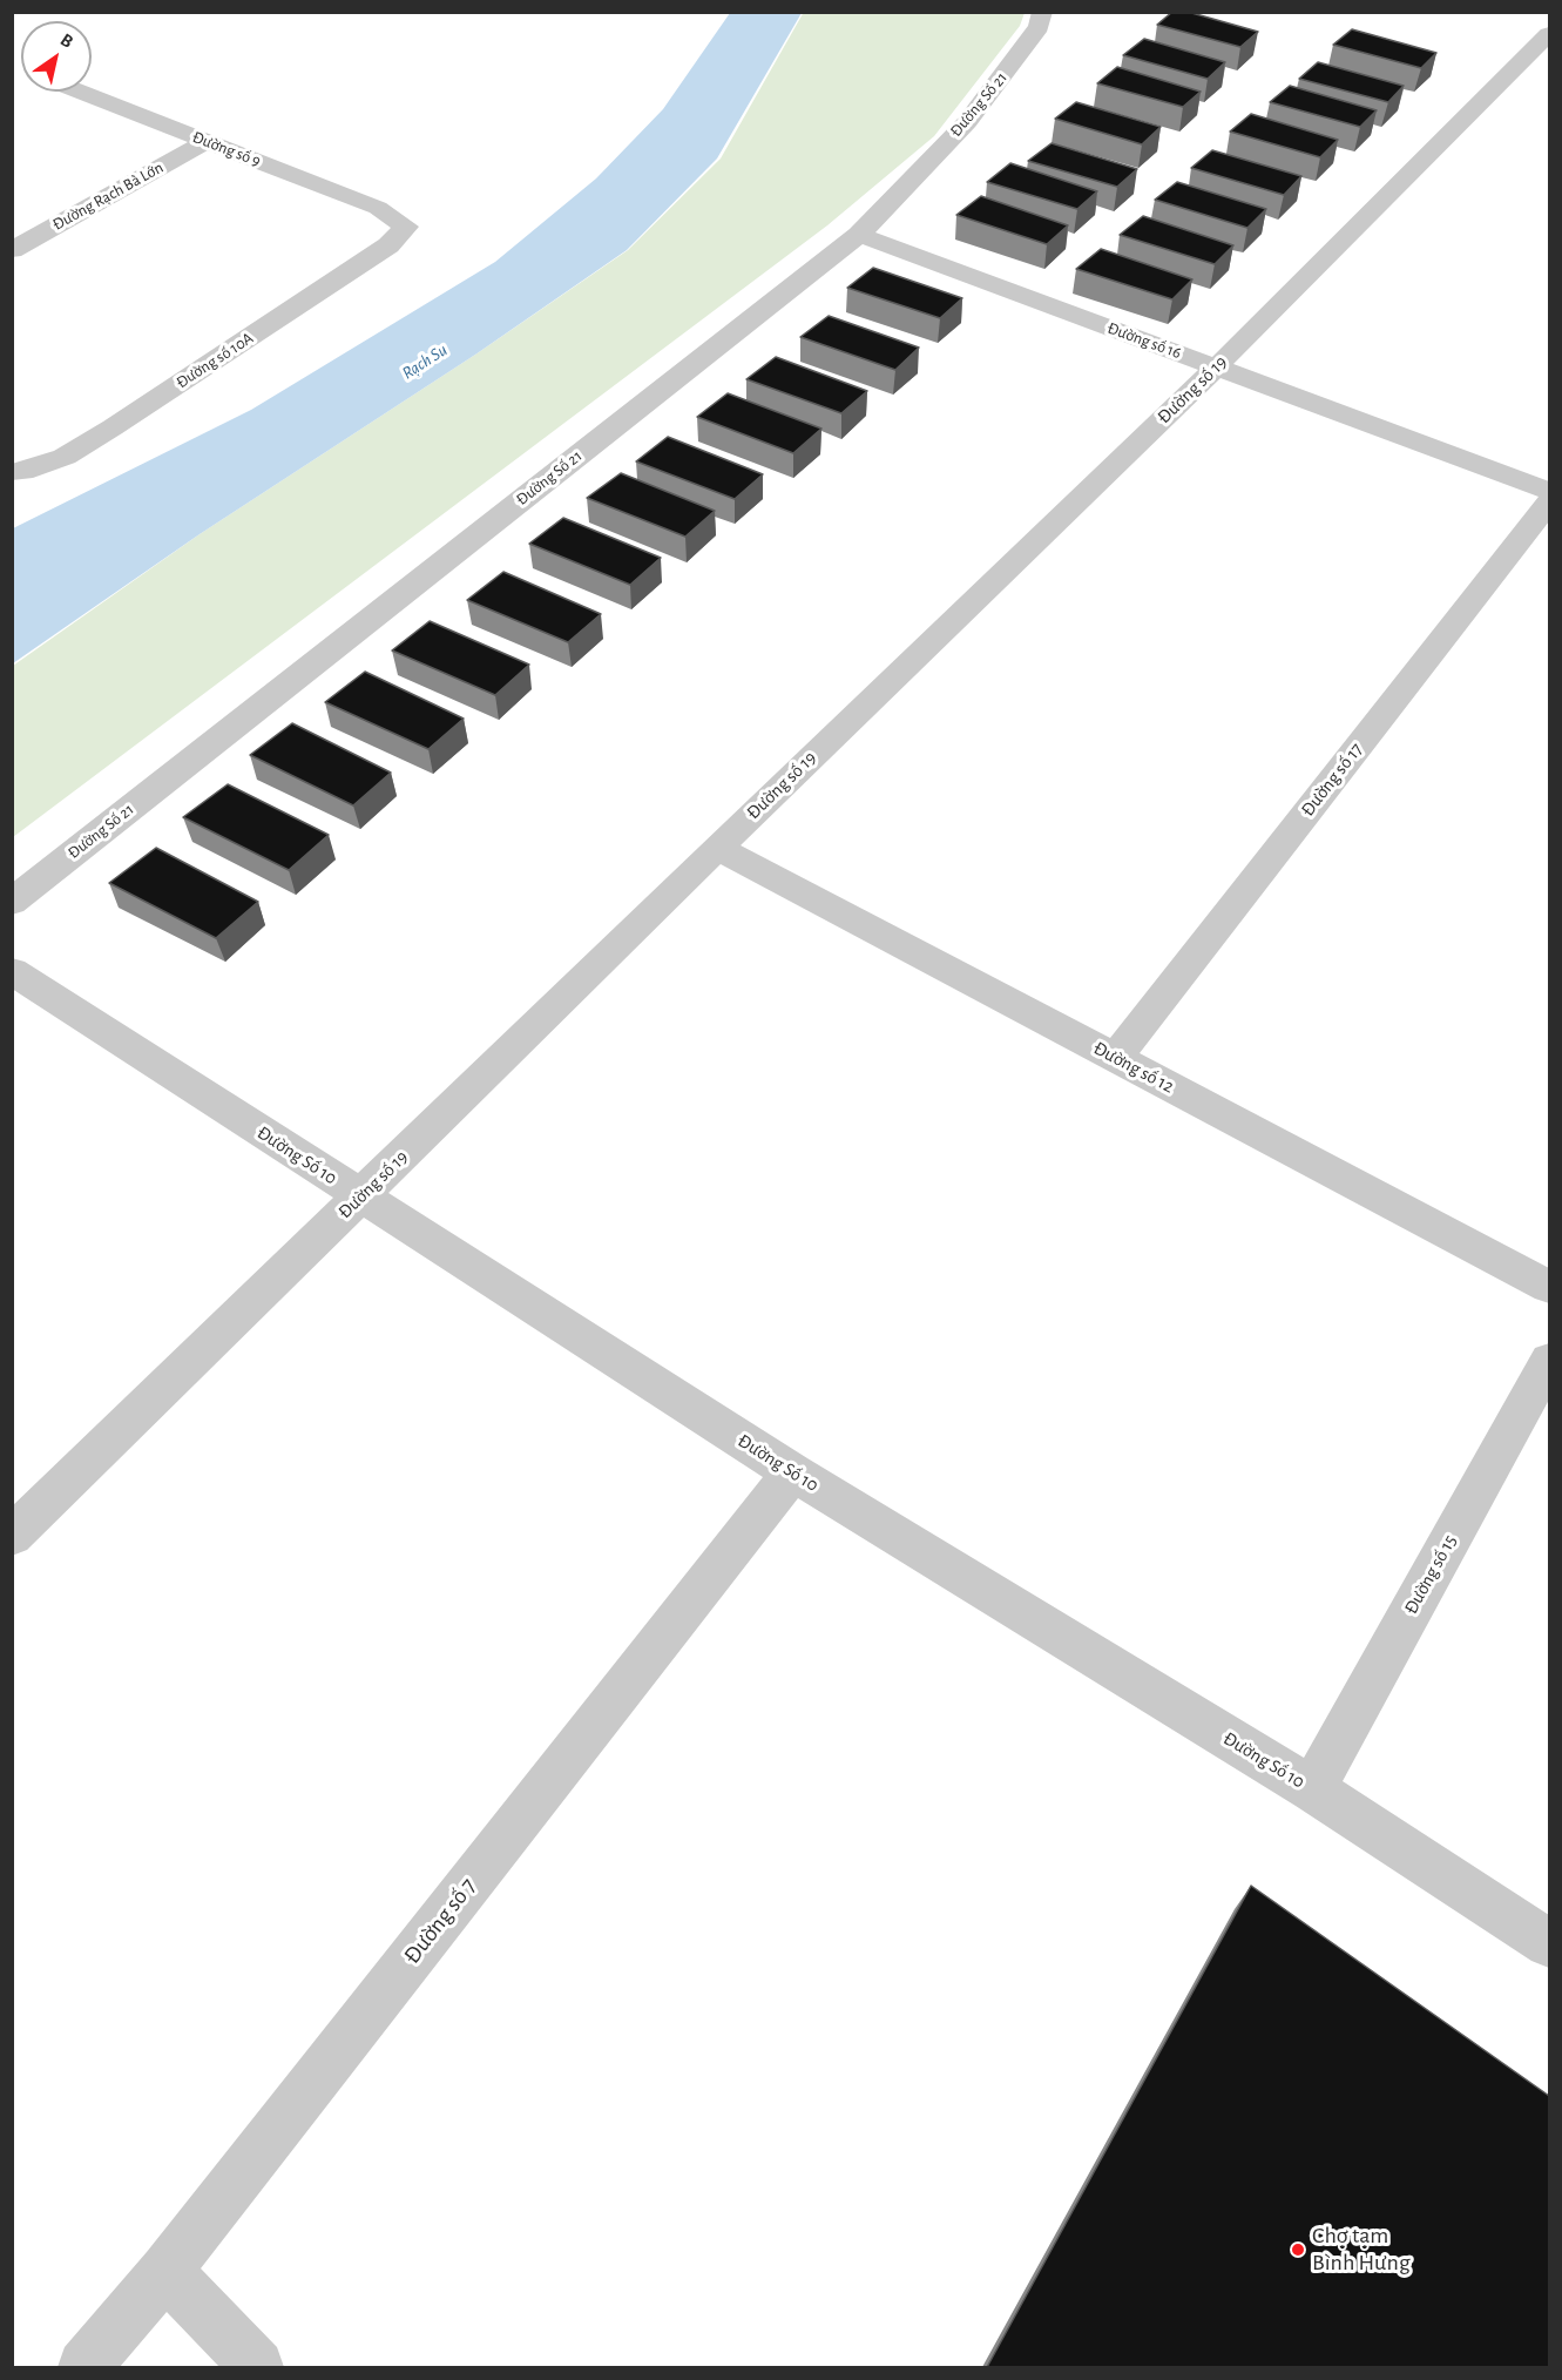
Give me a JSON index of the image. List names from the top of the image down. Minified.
{"streets":{"street":["Đường Số 21","Đường số 9","Đường Rạch Bà Lớn","Đường số 16","Đường số 10A","Đường số 19","Đường số 17","Đường số 12","Đường Số 10","Đường số 15","Đường số 7"]},"crossings":[["Đường Số 21","Đường số 16"],["Đường số 9","Đường Rạch Bà Lớn"],["Đường số 9","Đường số 10A"],["Đường số 16","Đường số 19"],["Đường số 19","Đường số 12"],["Đường số 19","Đường Số 10"],["Đường số 17","Đường số 12"],["Đường Số 10","Đường số 15"],["Đường Số 10","Đường số 7"]],"water":["Rạch Su"],"places":["Chợ tạm Bình Hưng"],"north":"top right"}
